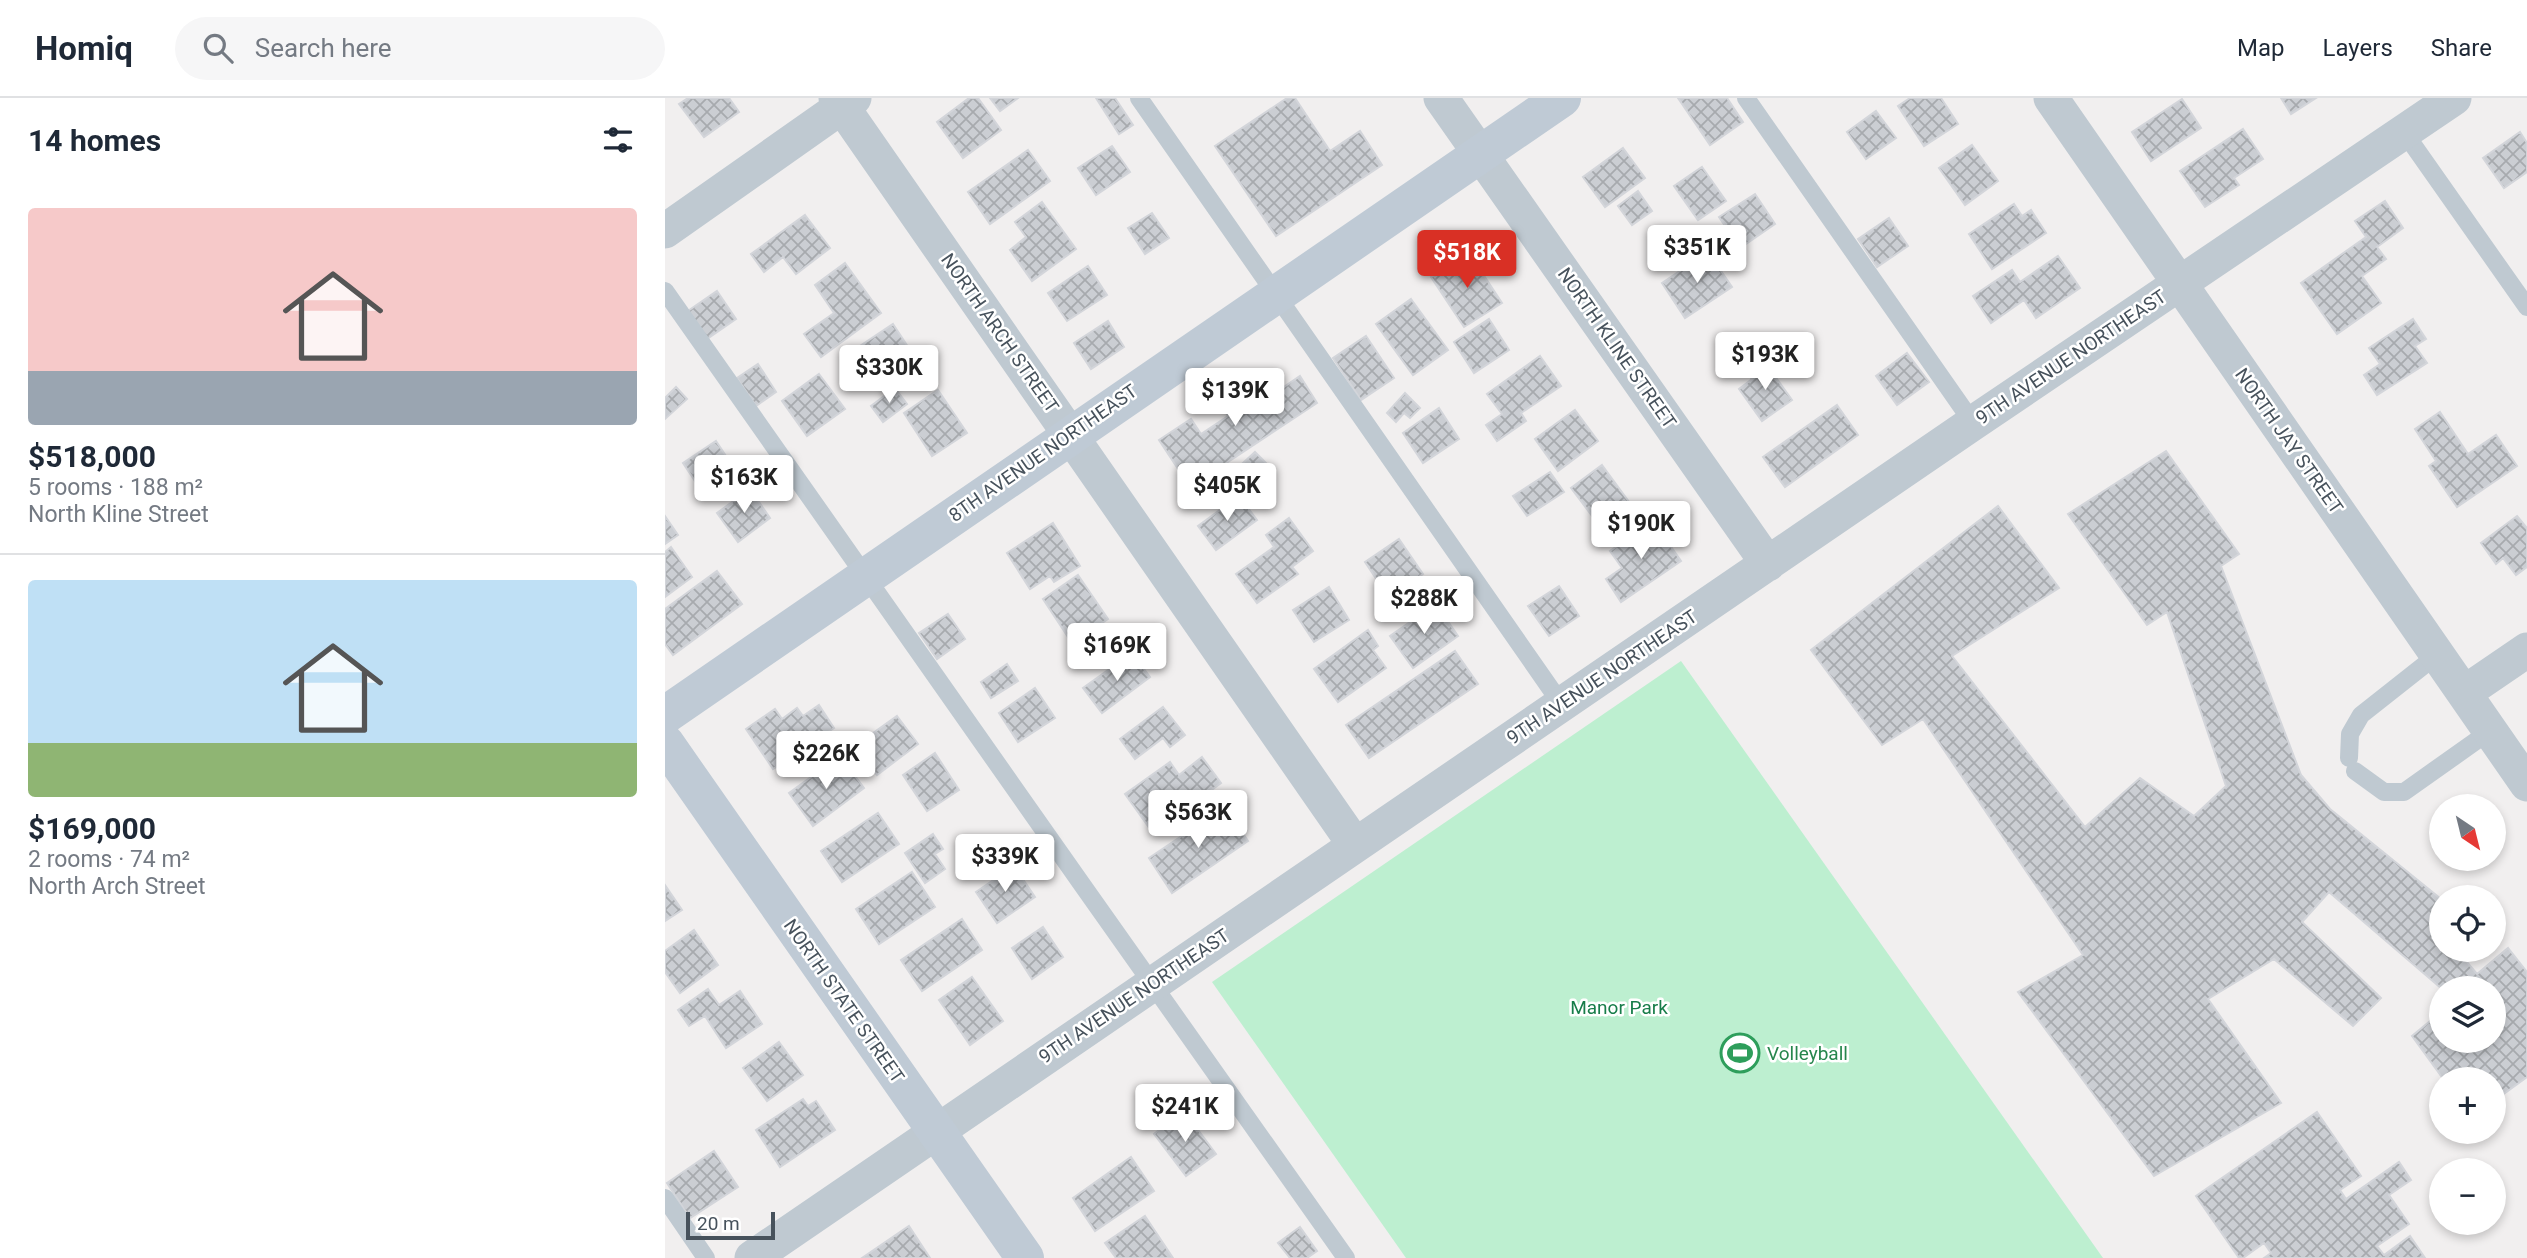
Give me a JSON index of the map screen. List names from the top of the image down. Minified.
{"streets":{"main road":["8TH AVENUE NORTHEAST","NORTH STATE STREET"],"street":["NORTH ARCH STREET","NORTH KLINE STREET","9TH AVENUE NORTHEAST","NORTH JAY STREET"]},"crossings":[["NORTH ARCH STREET","9TH AVENUE NORTHEAST"],["NORTH ARCH STREET","8TH AVENUE NORTHEAST"],["NORTH KLINE STREET","9TH AVENUE NORTHEAST"],["NORTH KLINE STREET","8TH AVENUE NORTHEAST"],["9TH AVENUE NORTHEAST","NORTH JAY STREET"],["9TH AVENUE NORTHEAST","NORTH STATE STREET"]],"parks":["Manor Park"],"places":{"sports":["Volleyball"]},"scale_bar":"20 m","north":"bottom right","page":{"header":"Homiq","search":"Search here","nav":["Map","Layers","Share"],"heading":"14 homes","list":[{"name":"$518,000","note":"5 rooms · 188 m² · North Kline Street"},{"name":"$169,000","note":"2 rooms · 74 m² · North Arch Street"}],"price":["$351K","$518K","$193K","$330K","$139K","$163K","$405K","$190K","$288K","$169K","$226K","$563K","$339K","$241K"],"map_buttons":["+","−"],"scale":"20 m"}}
